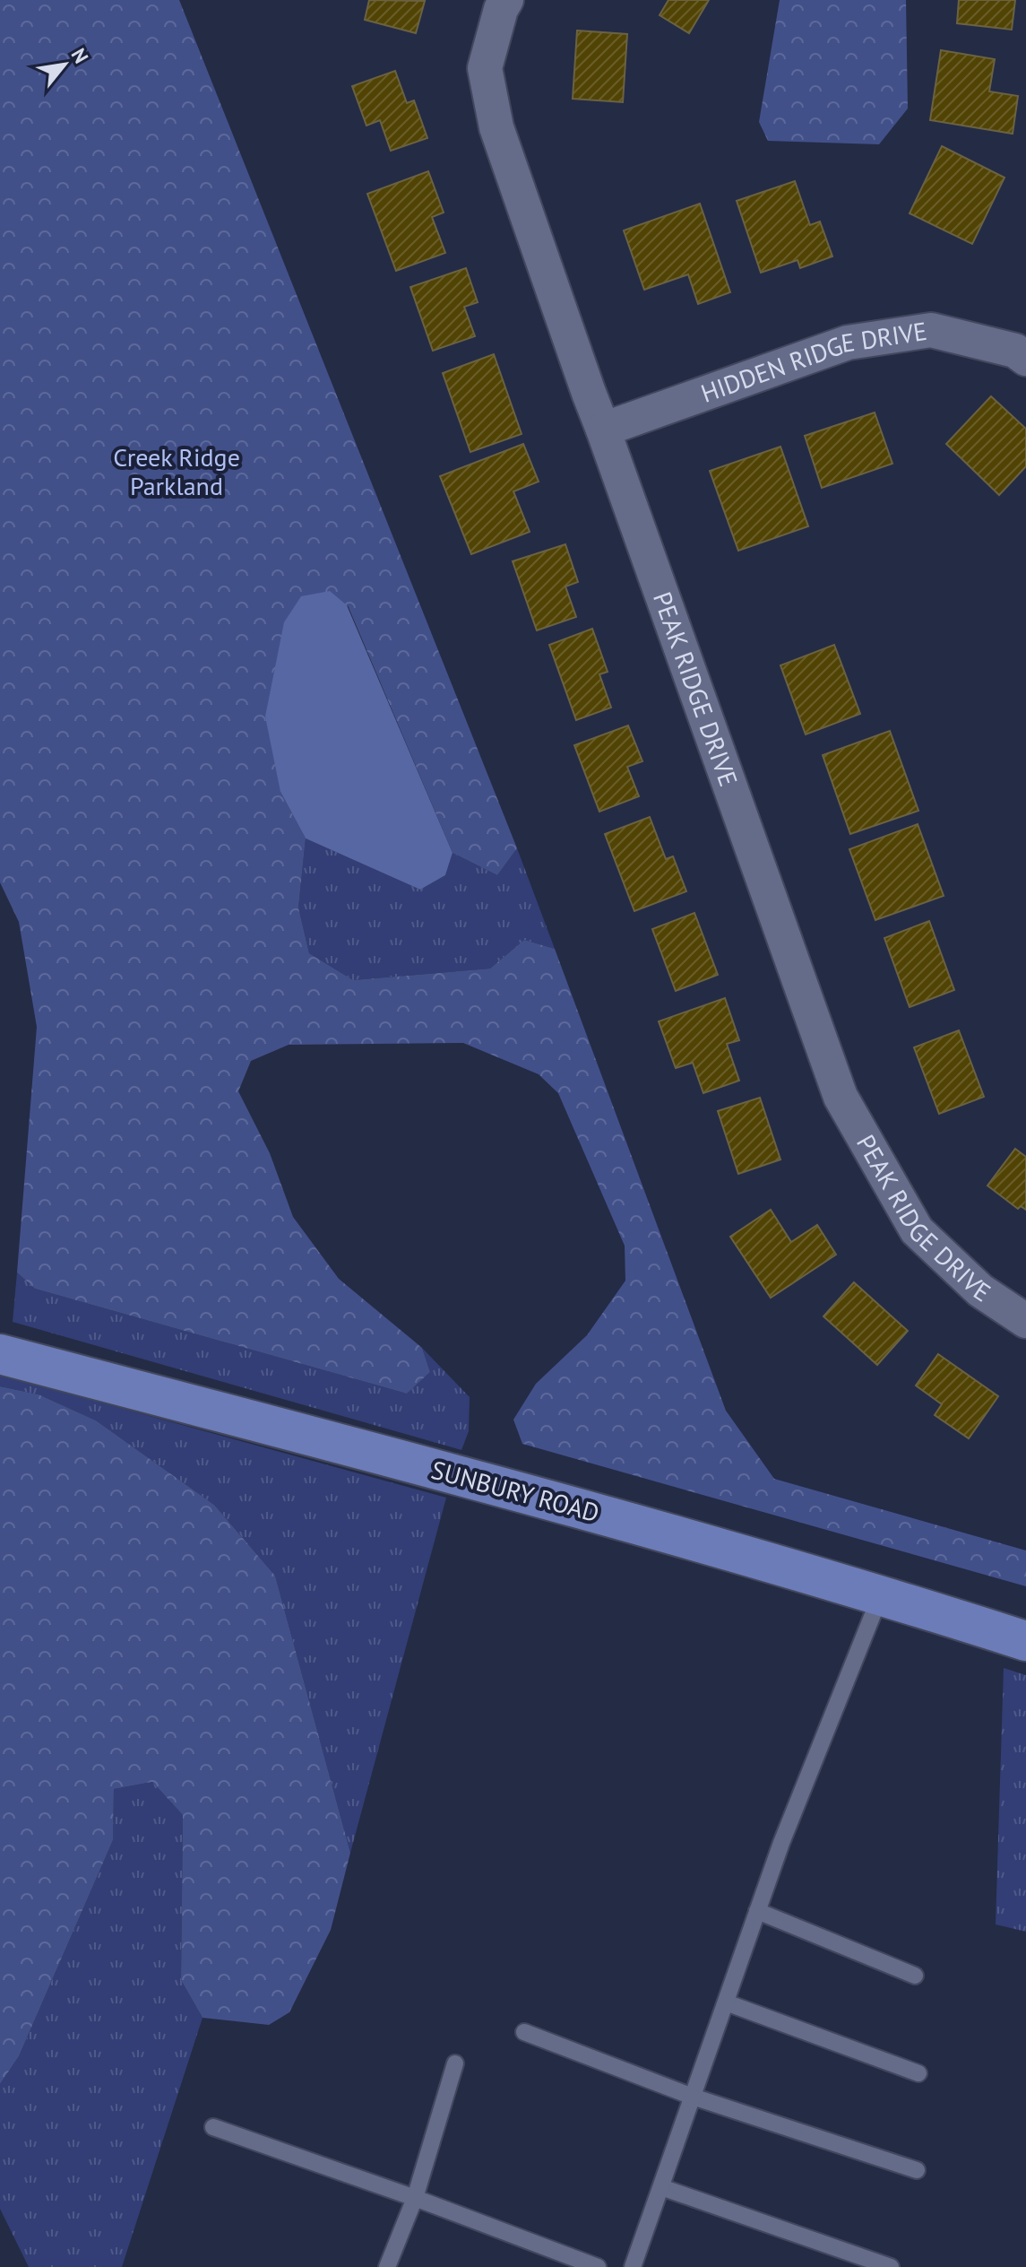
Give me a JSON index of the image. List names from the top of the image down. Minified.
{"streets":{"main road":["SUNBURY ROAD"],"street":["HIDDEN RIDGE DRIVE","PEAK RIDGE DRIVE"]},"crossings":[["HIDDEN RIDGE DRIVE","PEAK RIDGE DRIVE"]],"parks":["Creek Ridge Parkland"],"north":"top right"}
